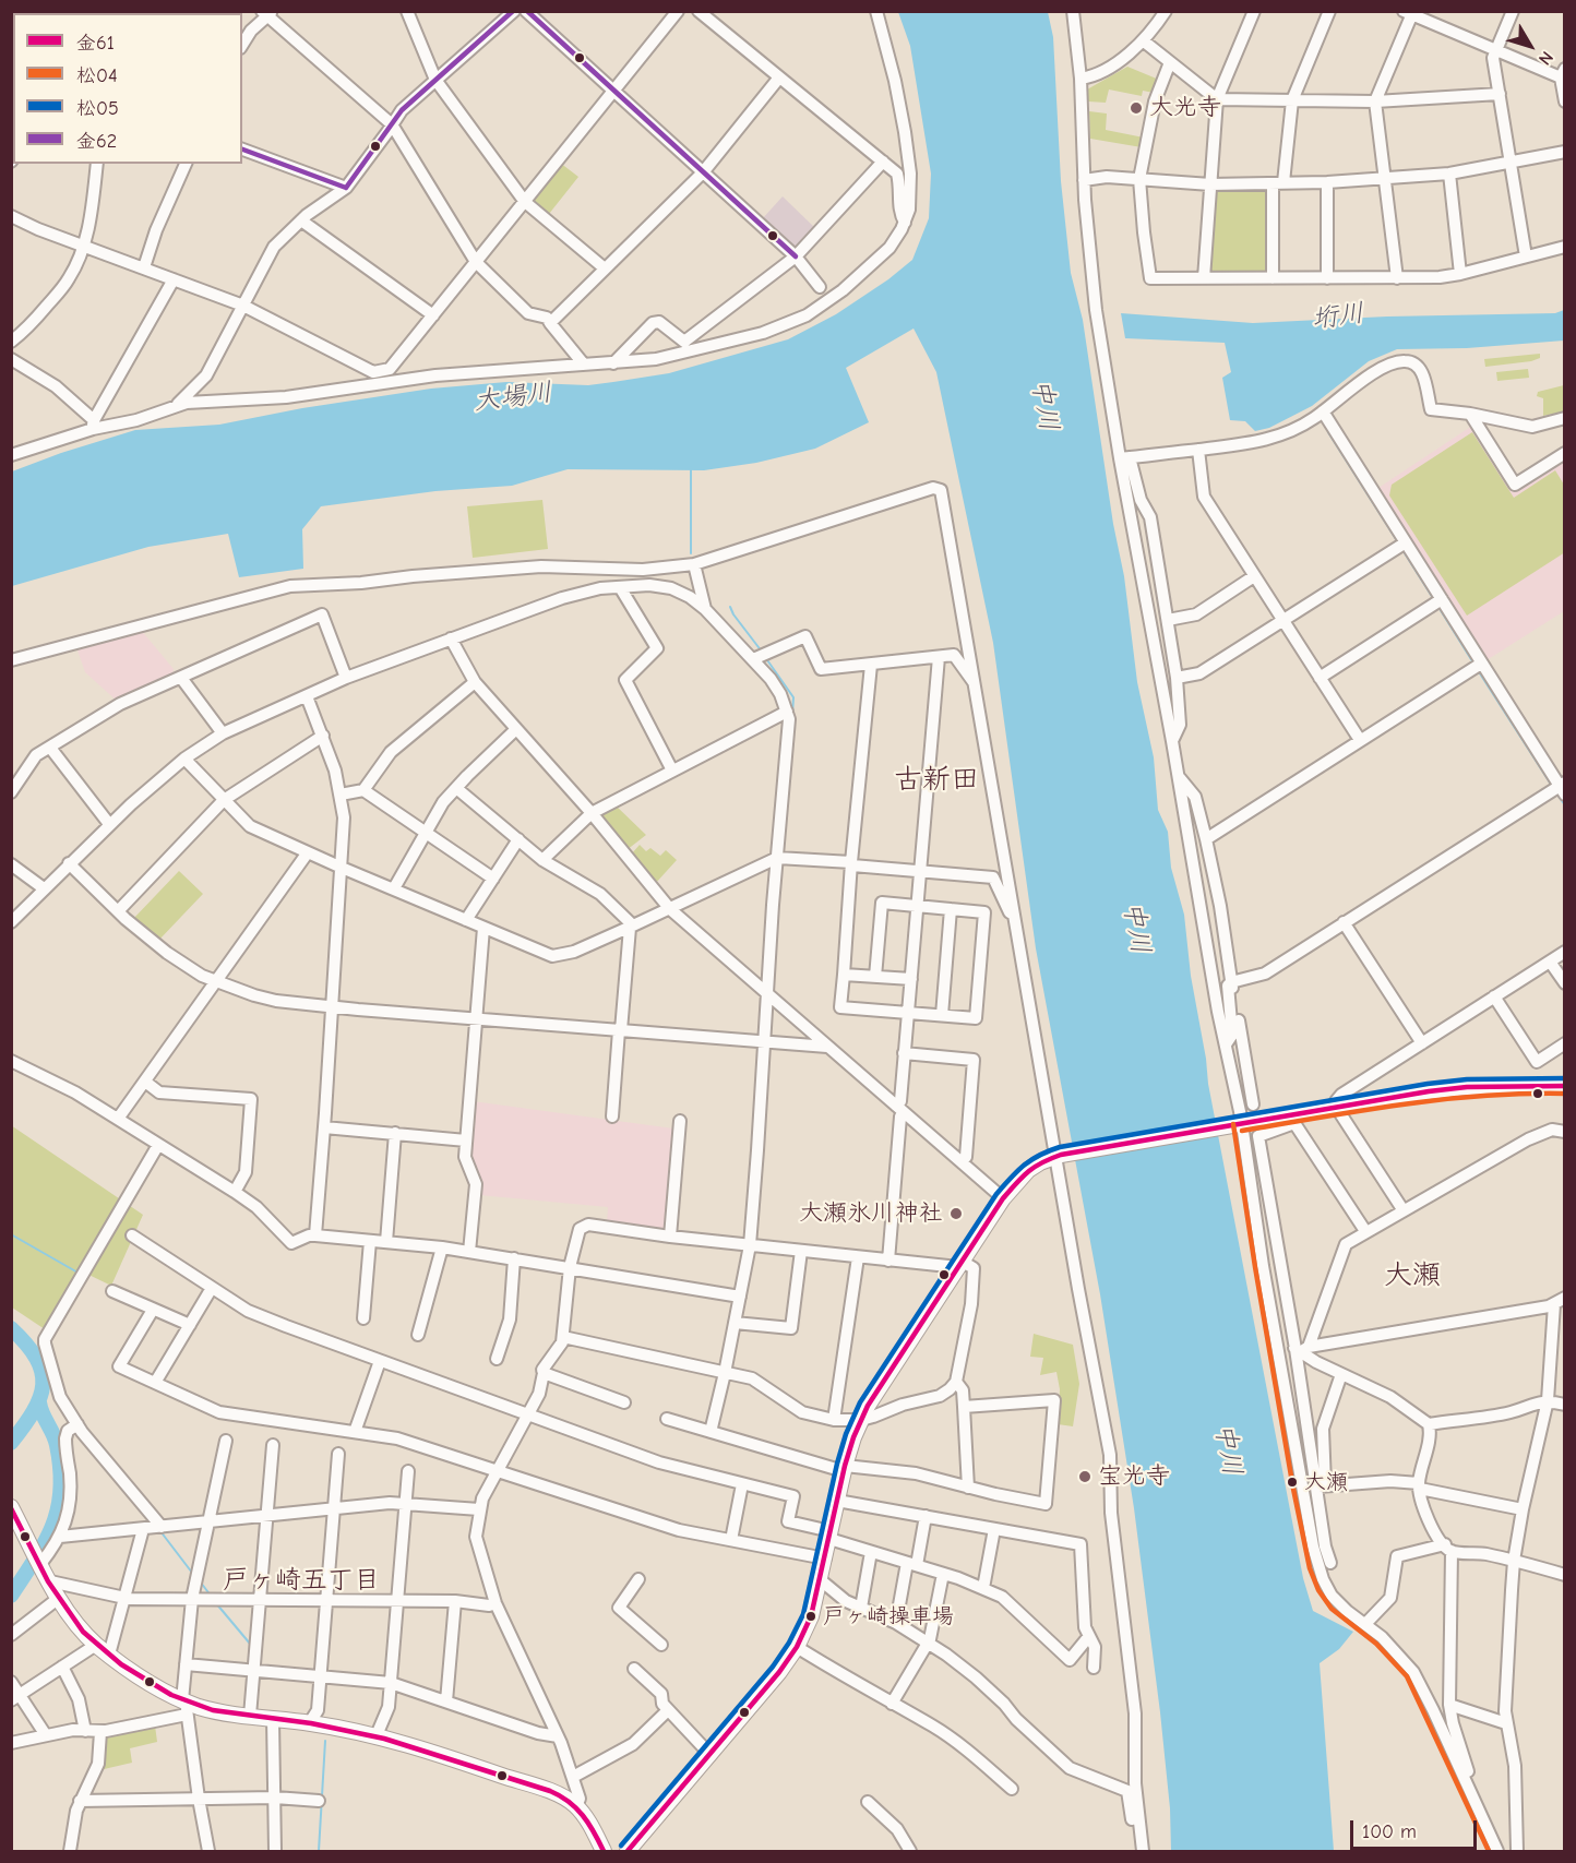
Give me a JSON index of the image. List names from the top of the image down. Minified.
{"districts":["古新田","大瀬","戸ヶ崎五丁目"],"water":["垳川","大場川","中川"],"places":["大光寺","大瀬氷川神社","宝光寺","大瀬","戸ヶ崎操車場"],"lines":["transit line 金62","transit line 松05","transit line 金61","transit line 松04"],"legend":["金61","松04","松05","金62"],"scale_bar":"100 m","north":"bottom right"}
